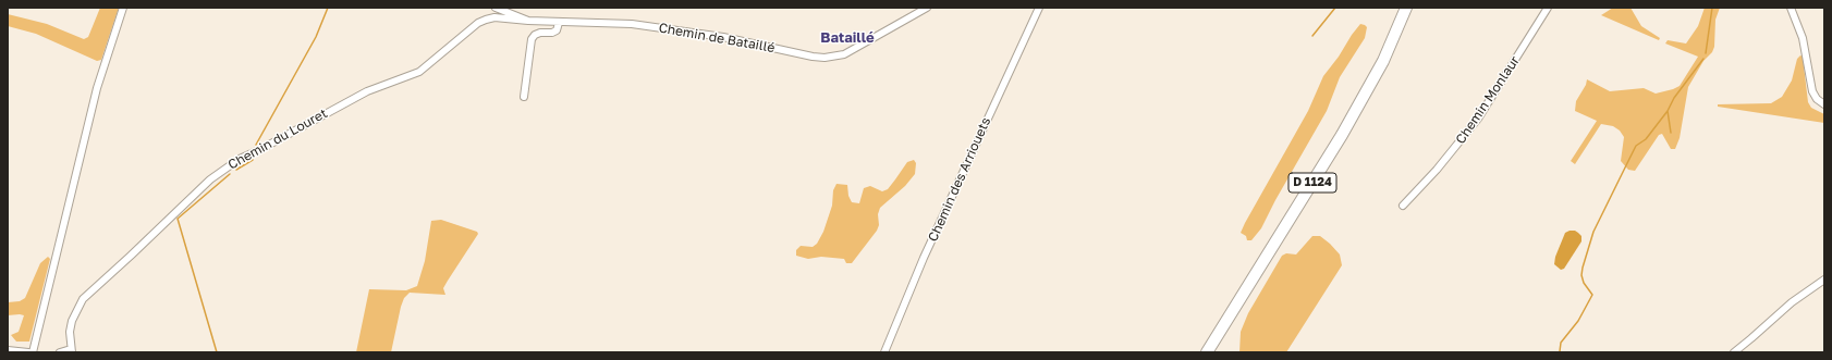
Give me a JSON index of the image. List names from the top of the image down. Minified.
{"streets":{"highway":["D 1124"],"street":["Chemin de Bataillé","Chemin Monlaur","Chemin du Louret","Chemin des Arriouets"]},"crossings":[["Chemin de Bataillé","Chemin du Louret"]],"districts":["Bataillé"]}
